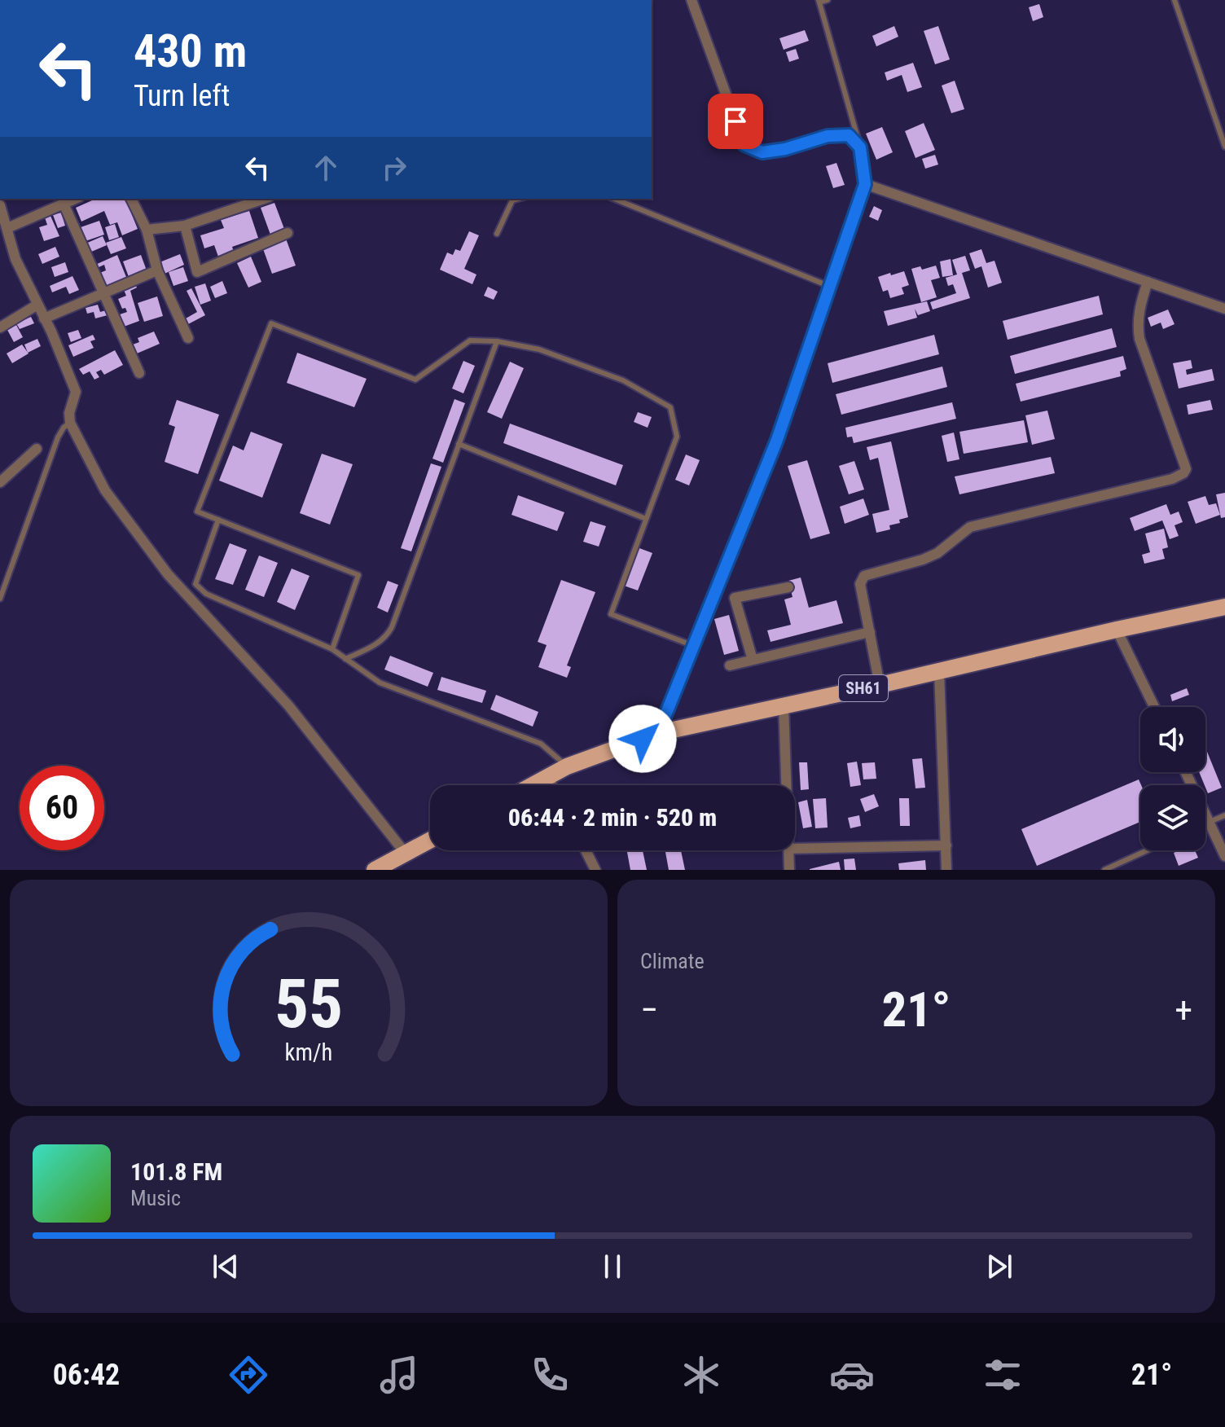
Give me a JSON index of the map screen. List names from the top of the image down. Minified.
{"streets":{"main road":["SH61"]},"page":{"turn":["430 m","Turn left"],"limit":"60","trip":"06:44 · 2 min · 520 m","tile":"Climate","heat":["−","21°","+"],"song":["101.8 FM","Music"],"tabs":["06:42","21°"],"gauge":["55","km/h"]}}
